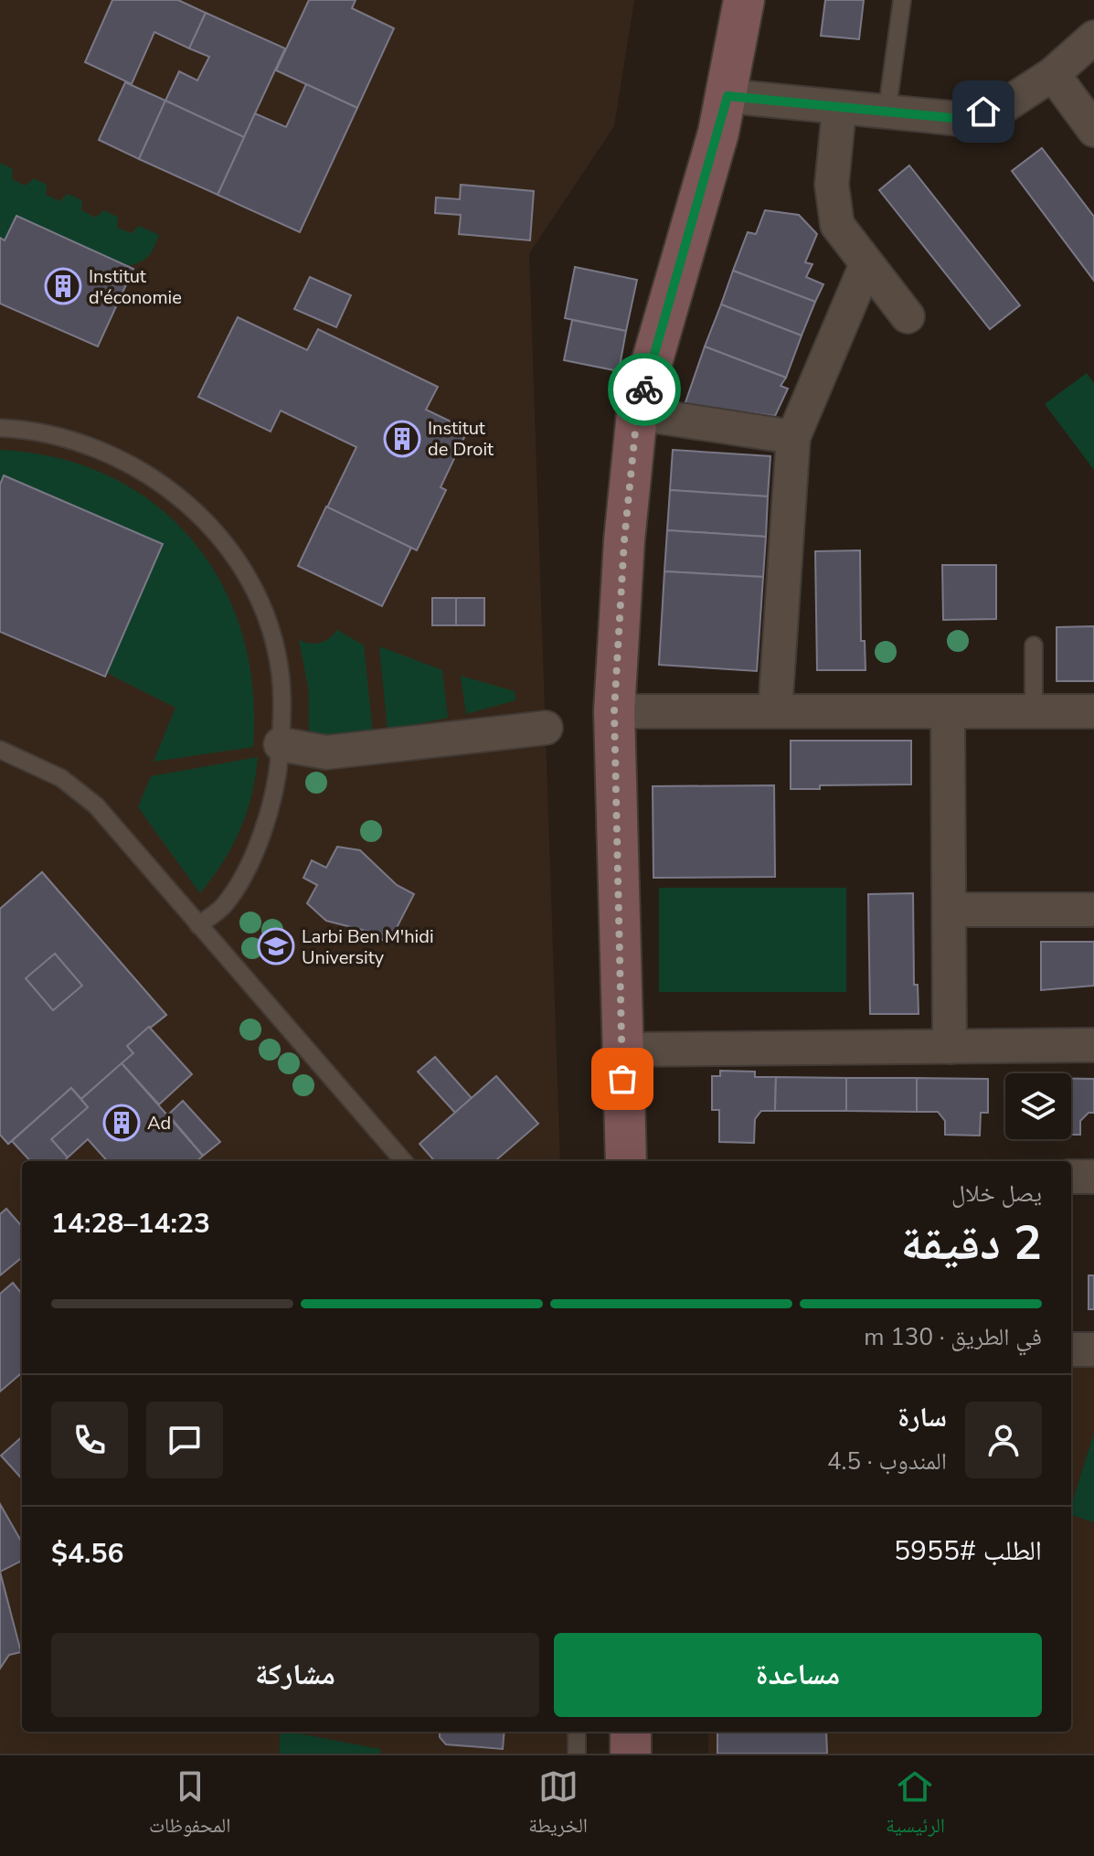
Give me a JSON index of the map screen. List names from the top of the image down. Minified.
{"places":{"building":["Institut d'économie","Institut de Droit","Ad"],"school or university":["Larbi Ben M'hidi University"]},"page":{"heading":["2 دقيقة","يصل خلال","14:23–14:28"],"panel":["سارة","المندوب · 4.5","الطلب #5955","$4.56"],"bar":"في الطريق · 130 m","buttons":["مساعدة","مشاركة"],"tabs":["الرئيسية","الخريطة","المحفوظات"]}}
